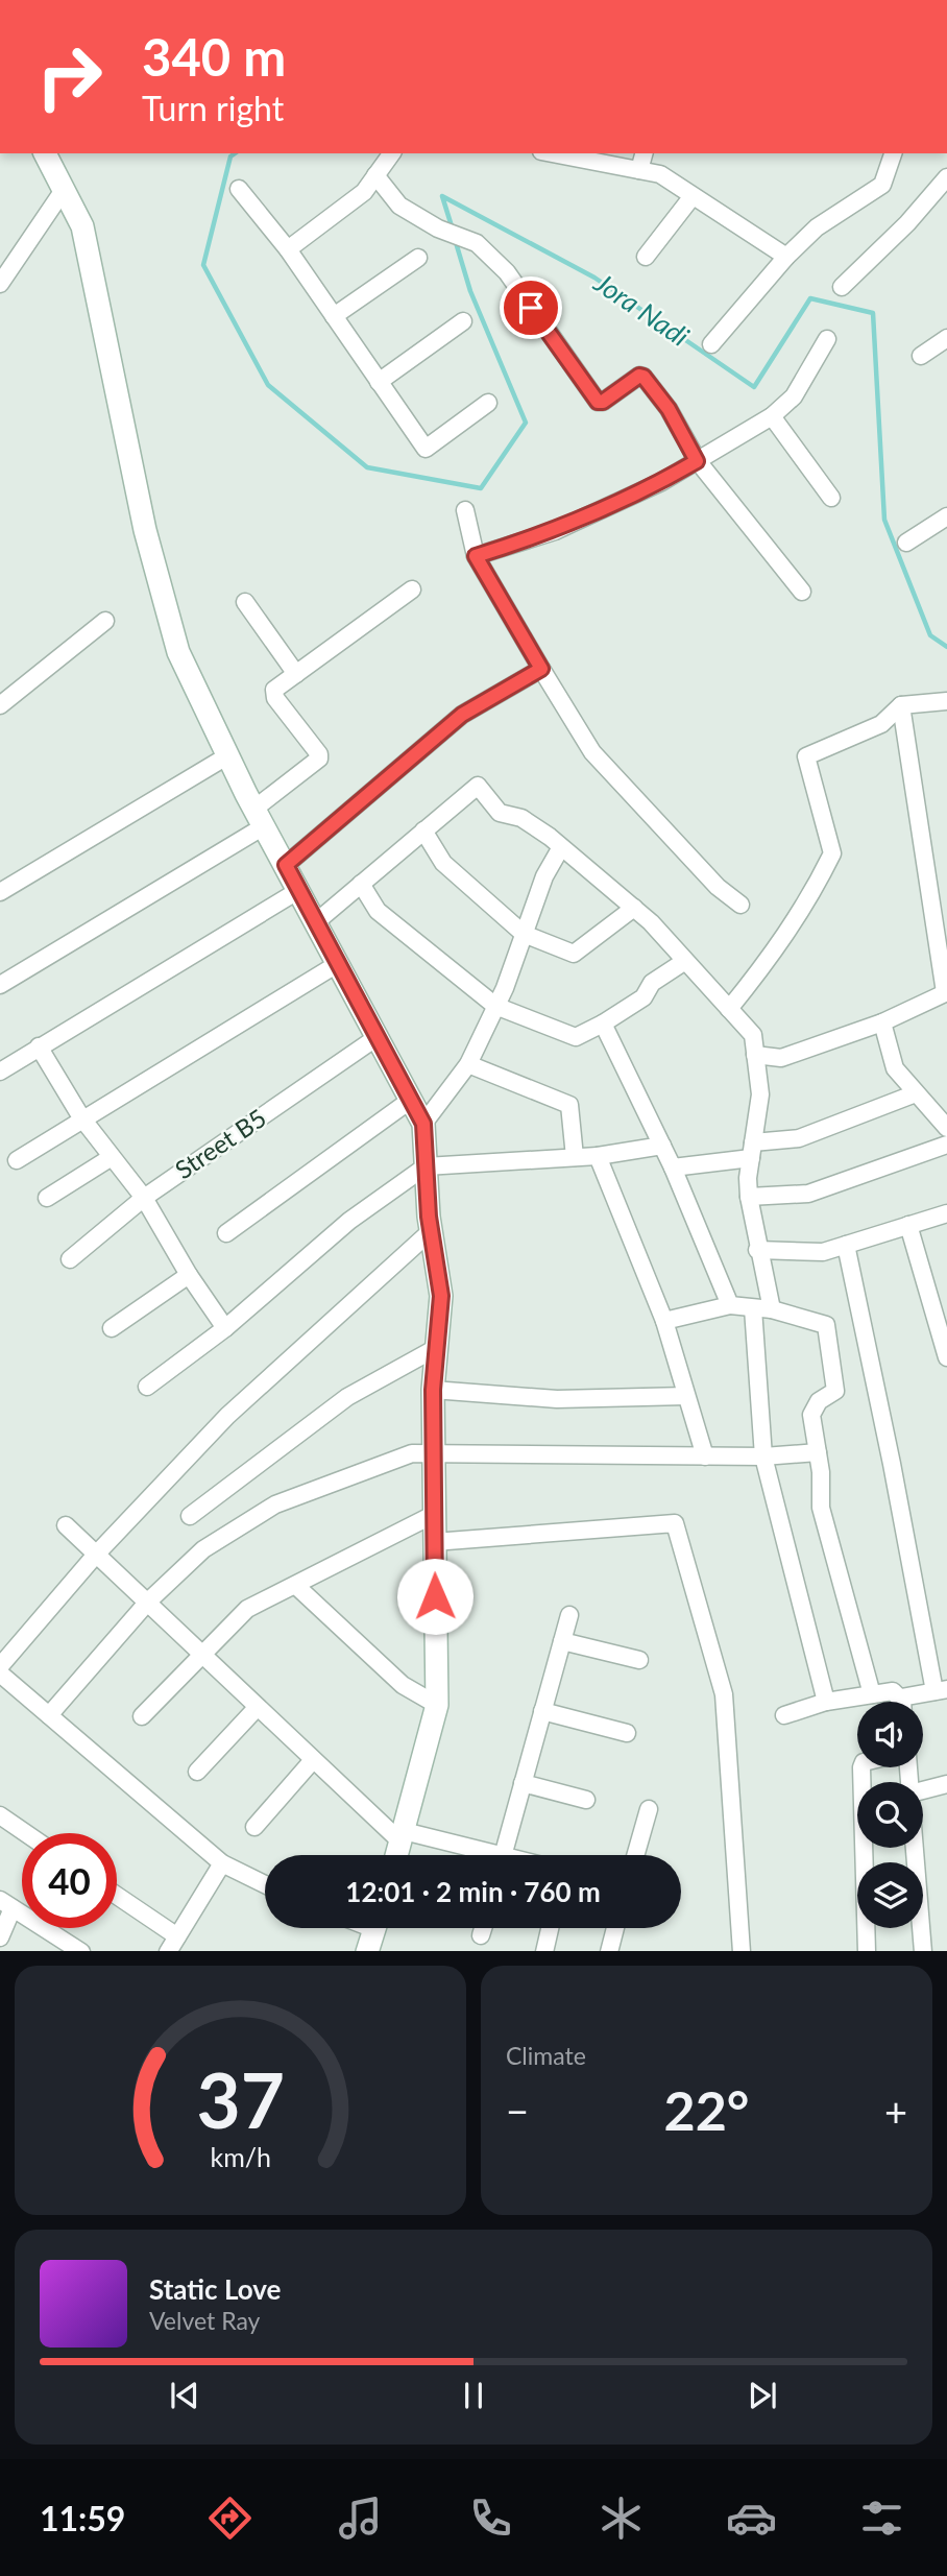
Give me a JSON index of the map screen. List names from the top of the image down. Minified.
{"streets":{"street":["Street B5"]},"water":["Jora Nadi"],"page":{"turn":["340 m","Turn right"],"limit":"40","trip":"12:01 · 2 min · 760 m","tile":"Climate","heat":["−","22°","+"],"song":["Static Love","Velvet Ray"],"tabs":"11:59","gauge":["37","km/h"]}}
